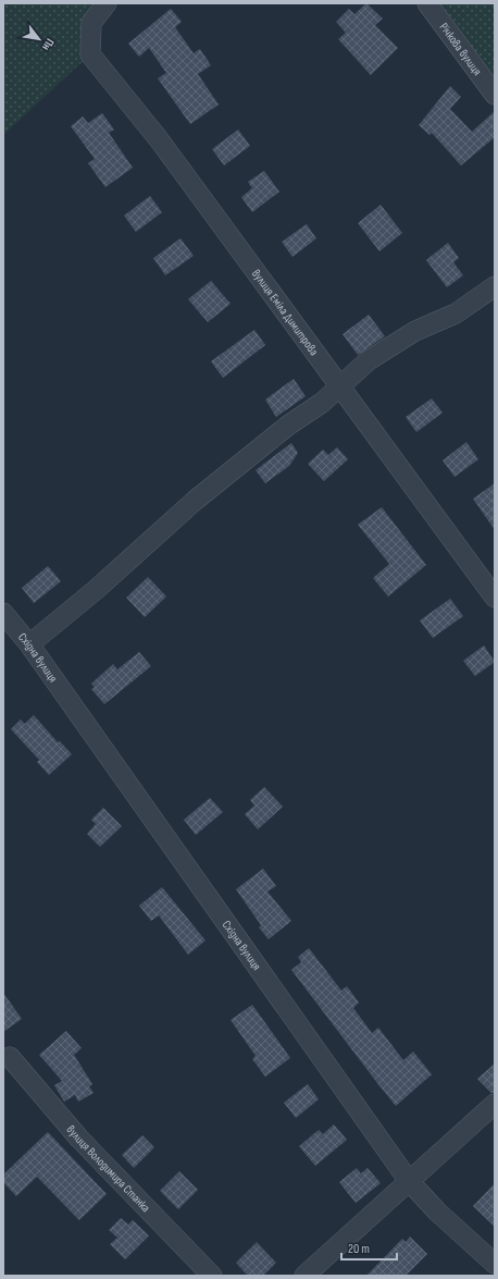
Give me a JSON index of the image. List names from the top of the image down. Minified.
{"streets":{"street":["Річкова вулиця","вулиця Еміла Димитрова","Східна вулиця","вулиця Володимира Станка"]},"scale_bar":"20 m","north":"bottom right"}
